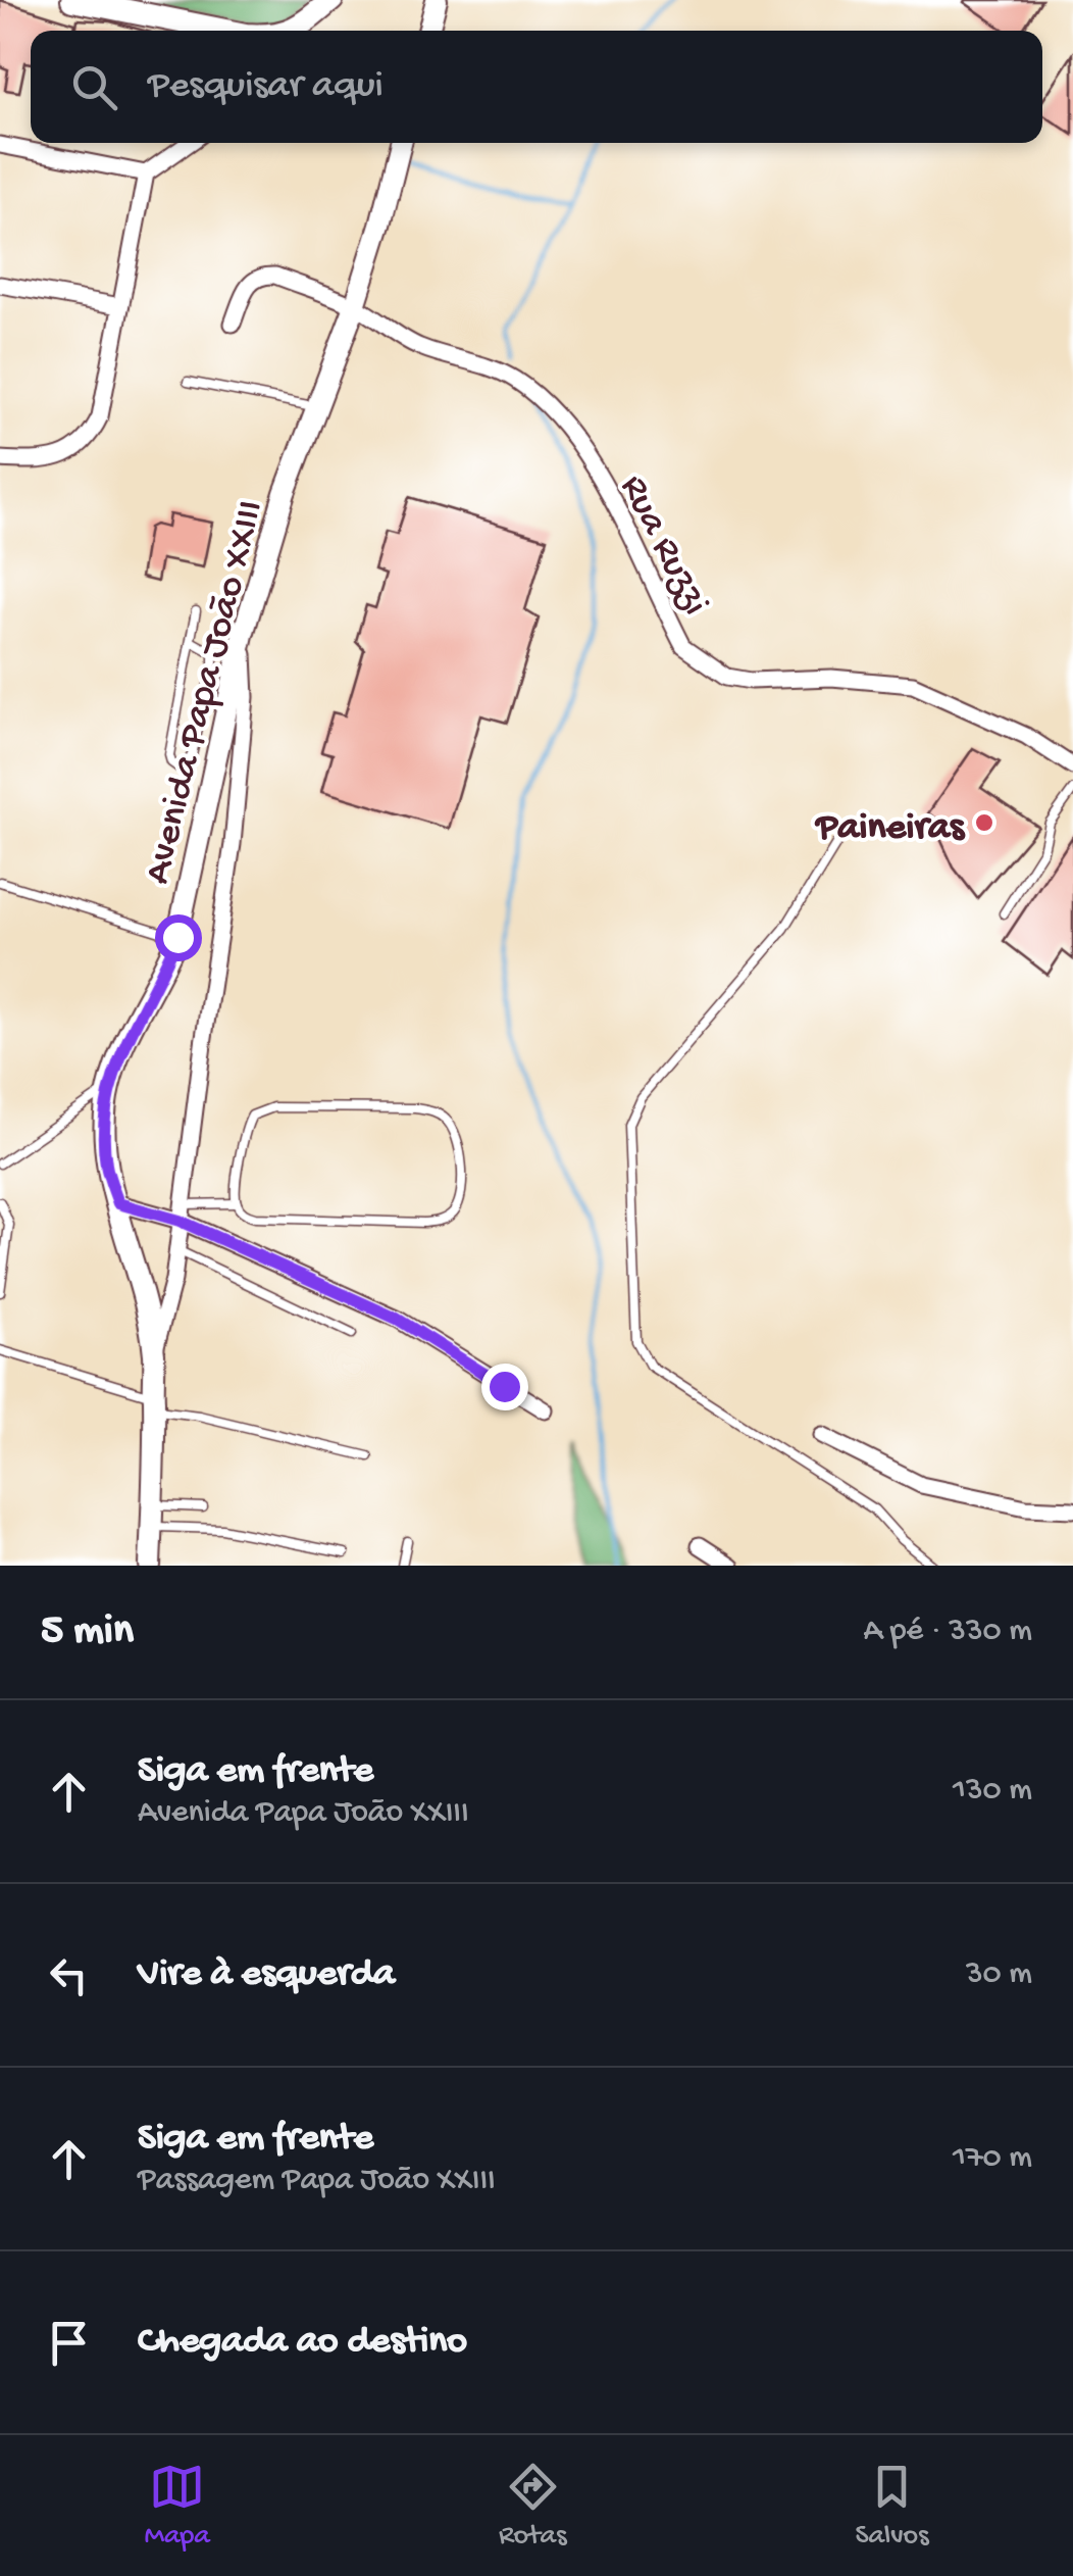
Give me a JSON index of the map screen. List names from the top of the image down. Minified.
{"streets":{"street":["Rua Ruzzi","Avenida Papa João XXIII"]},"crossings":[["Rua Ruzzi","Avenida Papa João XXIII"]],"places":["Paineiras"],"page":{"search":"Pesquisar aqui","heading":["5 min","A pé · 330 m"],"list":[["Siga em frente","Avenida Papa João XXIII","130 m"],["Vire à esquerda","30 m"],["Siga em frente","Passagem Papa João XXIII","170 m"],"Chegada ao destino"],"nav":["Mapa","Rotas","Salvos"]}}
